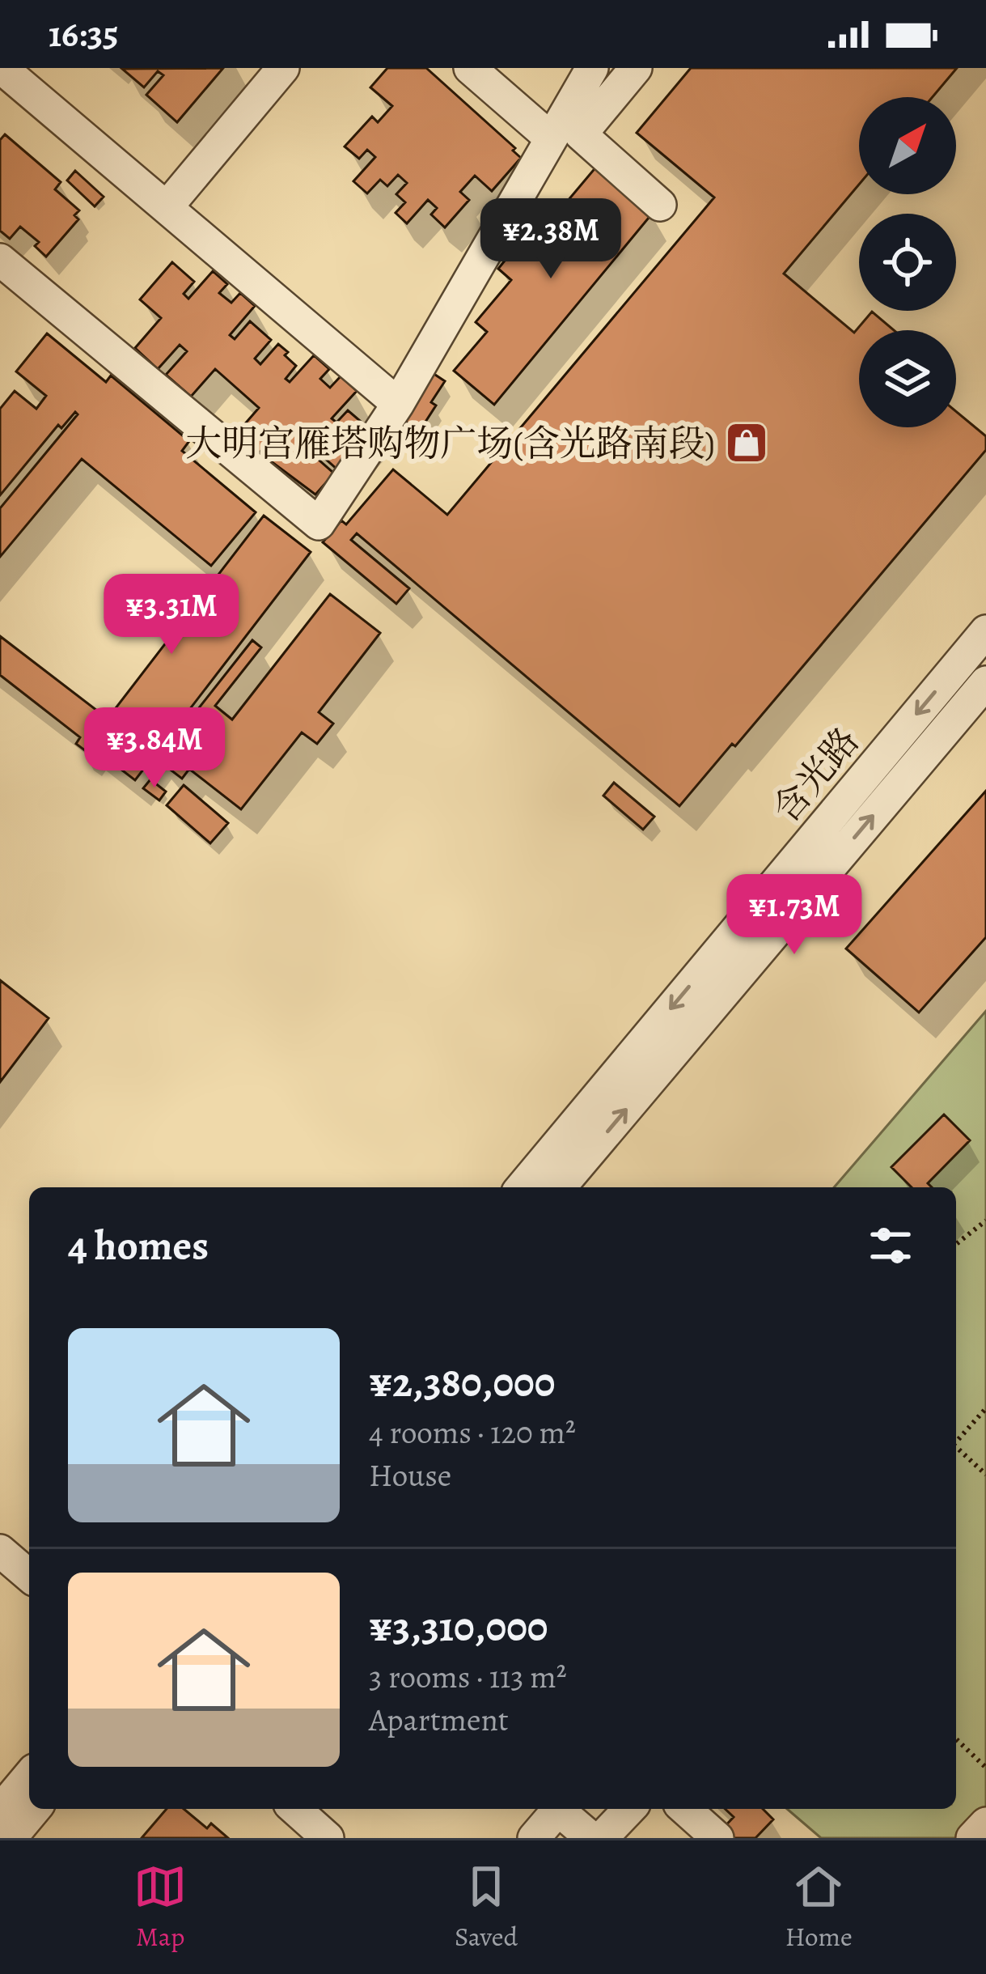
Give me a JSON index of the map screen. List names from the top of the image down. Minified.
{"streets":{"street":["含光路"]},"places":{"shop":["大明宫雁塔购物广场(含光路南段)"]},"north":"top right","page":{"status":"16:35","price":["¥2.38M","¥3.31M","¥3.84M","¥1.73M"],"heading":"4 homes","list":[{"name":"¥2,380,000","note":"4 rooms · 120 m² · House"},{"name":"¥3,310,000","note":"3 rooms · 113 m² · Apartment"}],"tabs":["Map","Saved","Home"]}}
